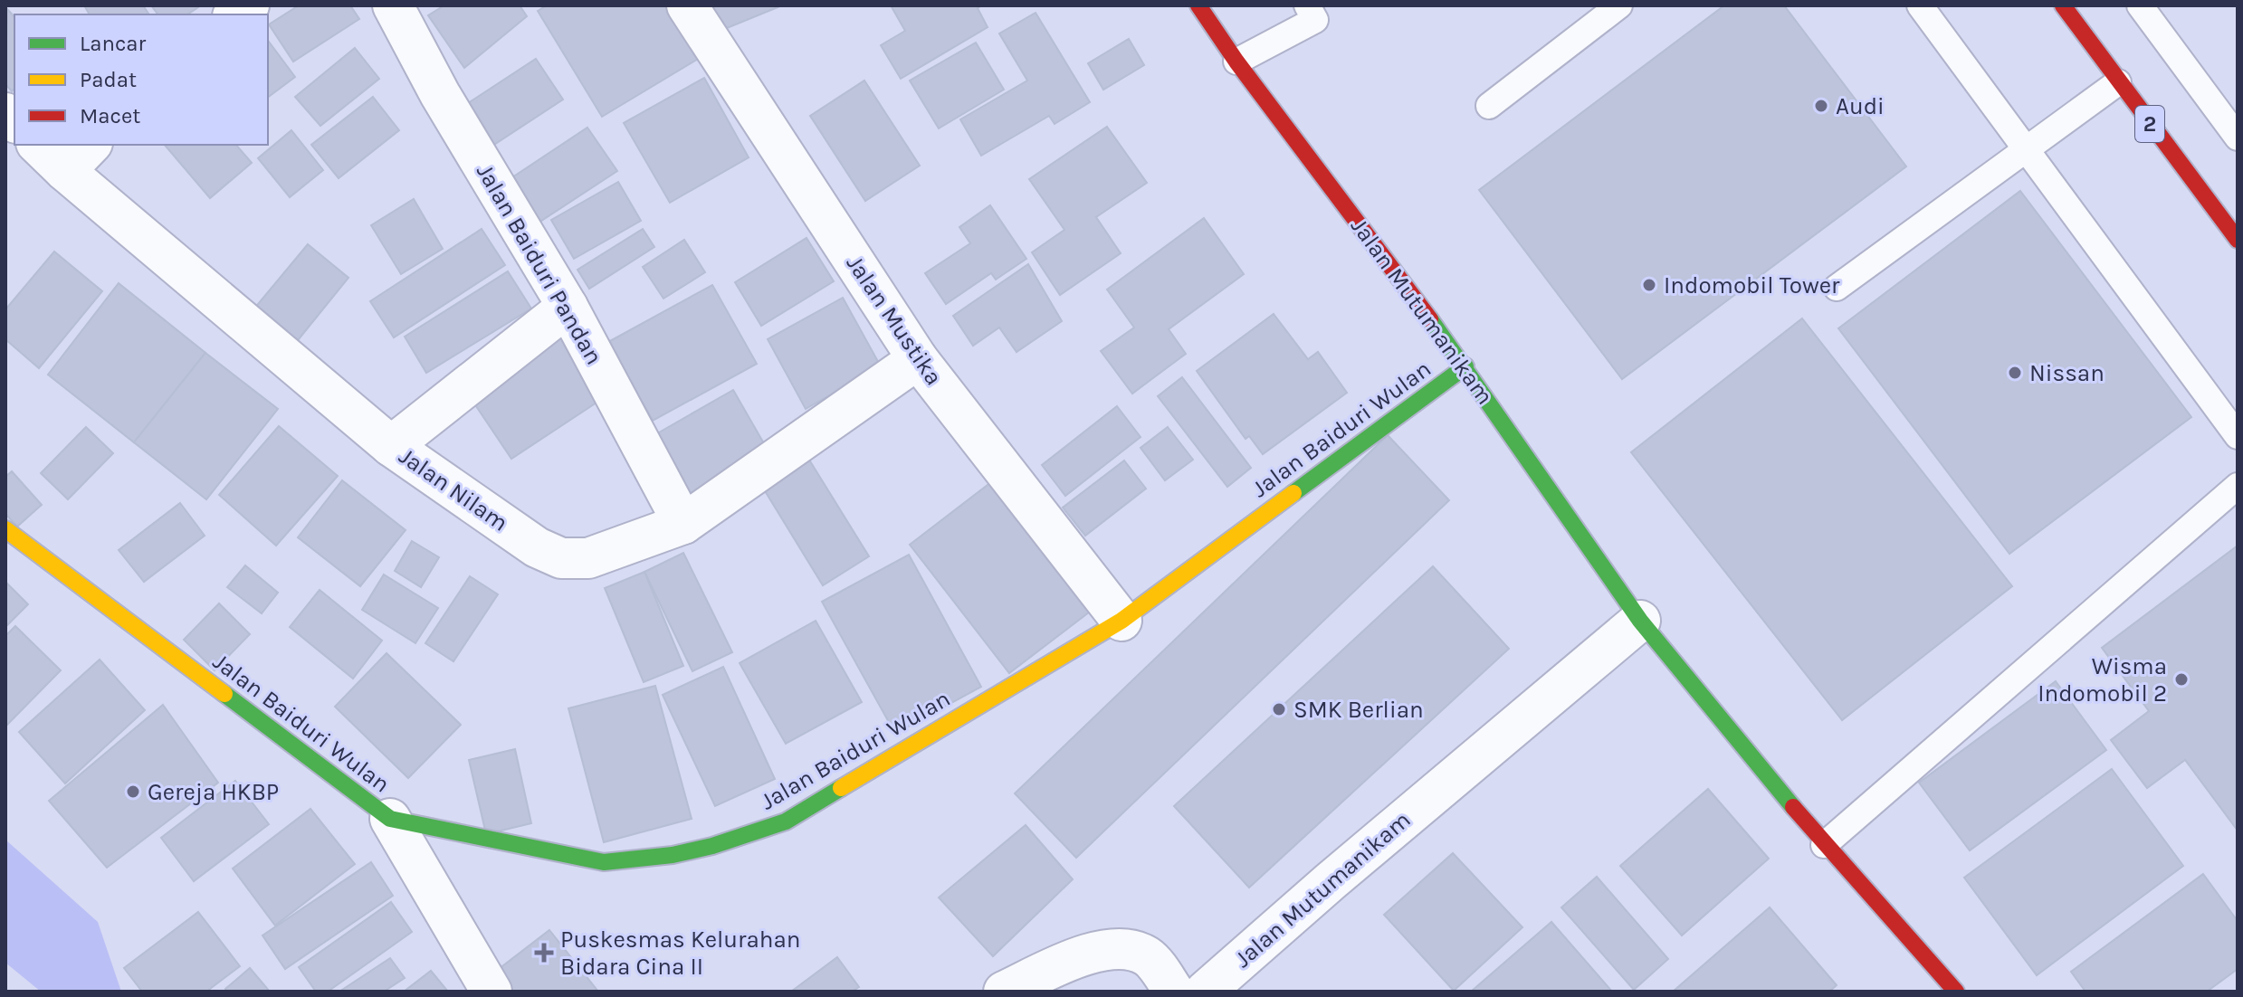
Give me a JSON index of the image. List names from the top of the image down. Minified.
{"streets":{"main road":["2","Jalan Mutumanikam","Jalan Baiduri Wulan"],"street":["Jalan Baiduri Pandan","Jalan Mustika","Jalan Nilam"]},"crossings":[["Jalan Baiduri Pandan","Jalan Nilam"],["Jalan Mutumanikam","Jalan Baiduri Wulan"],["Jalan Mustika","Jalan Baiduri Wulan"],["Jalan Mustika","Jalan Nilam"]],"places":{"other":["Audi","Indomobil Tower","Nissan","Wisma Indomobil 2","SMK Berlian","Gereja HKBP"],"health":["Puskesmas Kelurahan Bidara Cina II"]},"legend":["Lancar","Padat","Macet"]}
